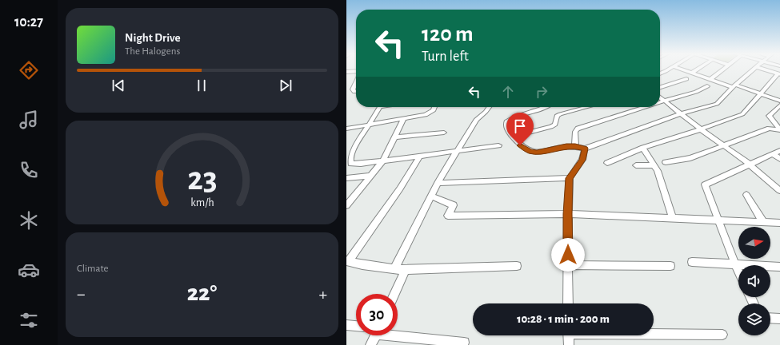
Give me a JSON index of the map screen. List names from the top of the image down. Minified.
{"north":"right","page":{"tabs":"10:27","turn":["120 m","Turn left"],"song":["Night Drive","The Halogens"],"tile":"Climate","heat":["−","22°","+"],"limit":"30","trip":"10:28 · 1 min · 200 m","gauge":["23","km/h"]}}
